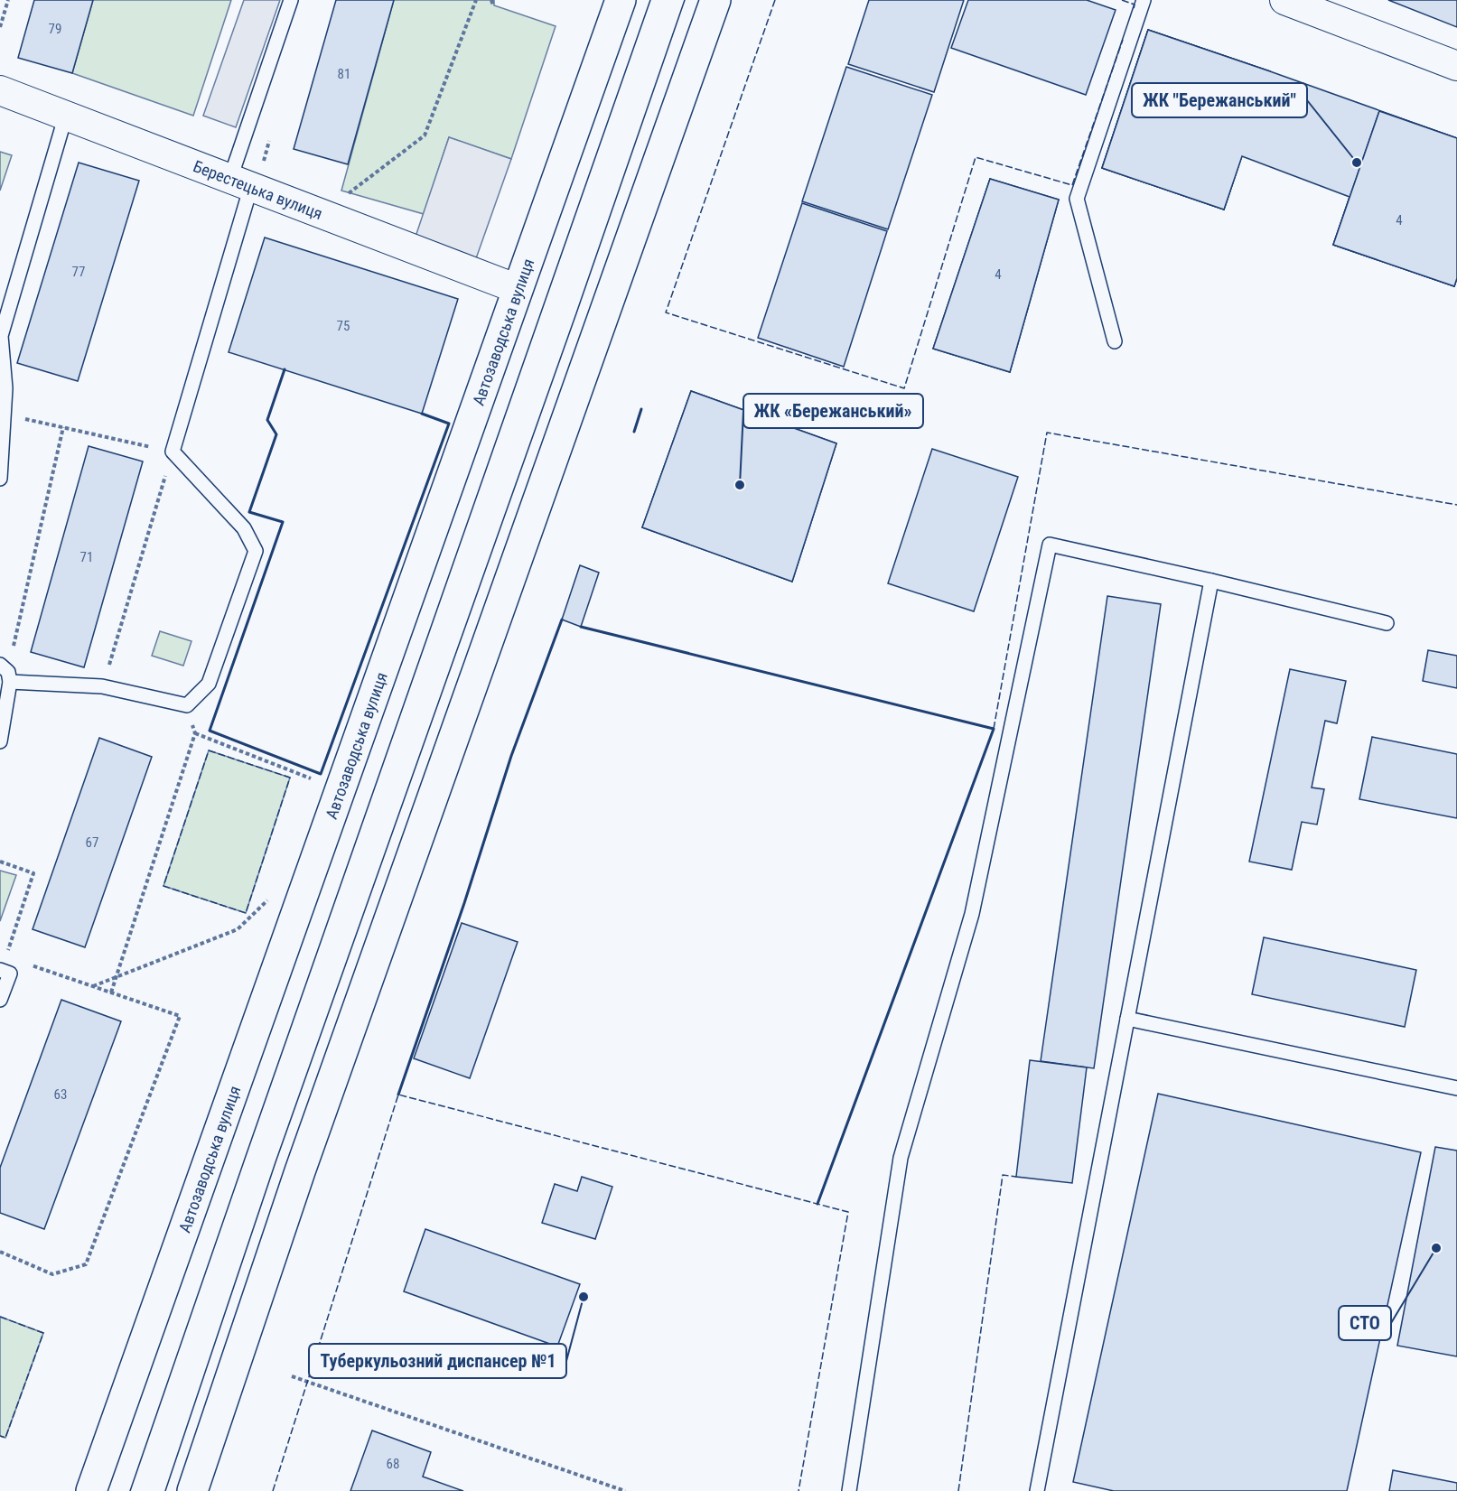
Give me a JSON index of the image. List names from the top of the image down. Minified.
{"streets":{"main road":["Автозаводська вулиця"],"street":["Берестецька вулиця"]},"crossings":[["Берестецька вулиця","Автозаводська вулиця"]],"places":["ЖК \"Бережанський\"","ЖК «Бережанський»","СТО","Туберкульозний диспансер №1"],"house_numbers":["79","81","4","77","4","75","71","67","63","68"]}
